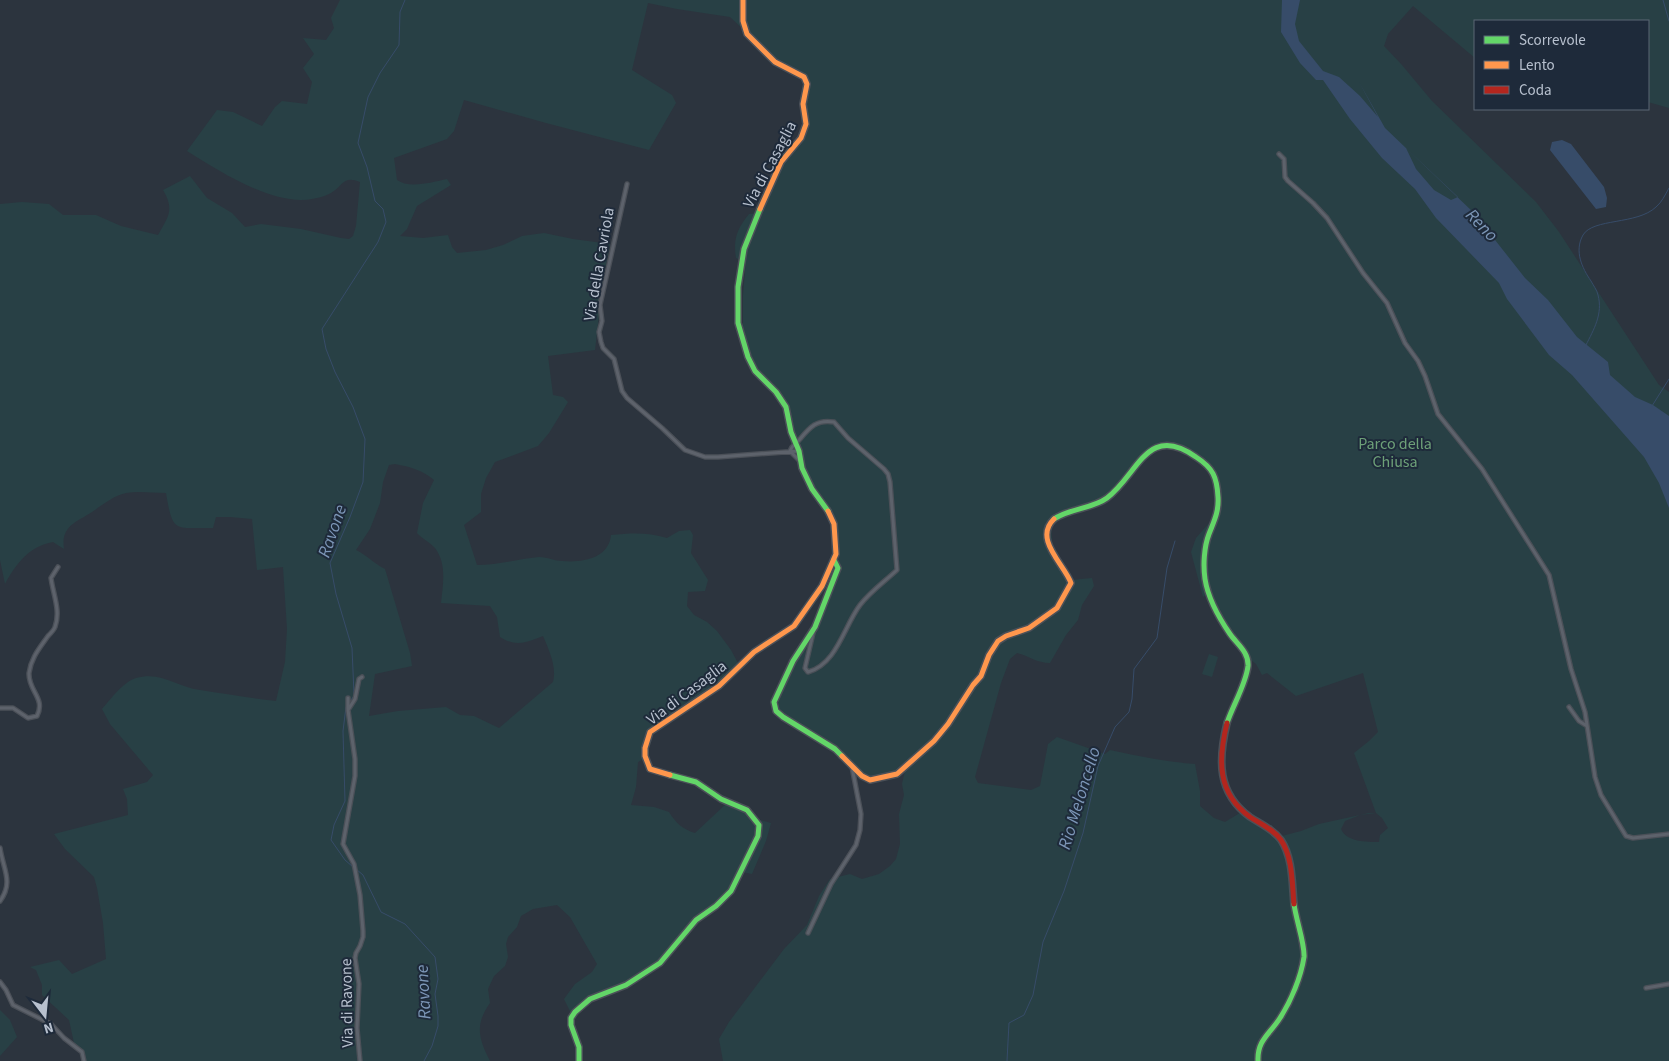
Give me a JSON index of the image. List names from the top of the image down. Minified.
{"streets":{"street":["Via di Casaglia","Via della Cavriola","Via di Ravone"]},"crossings":[["Via di Casaglia","Via della Cavriola"]],"water":["Reno","Ravone","Rio Meloncello"],"parks":["Parco della Chiusa"],"legend":["Scorrevole","Lento","Coda"],"north":"bottom"}
